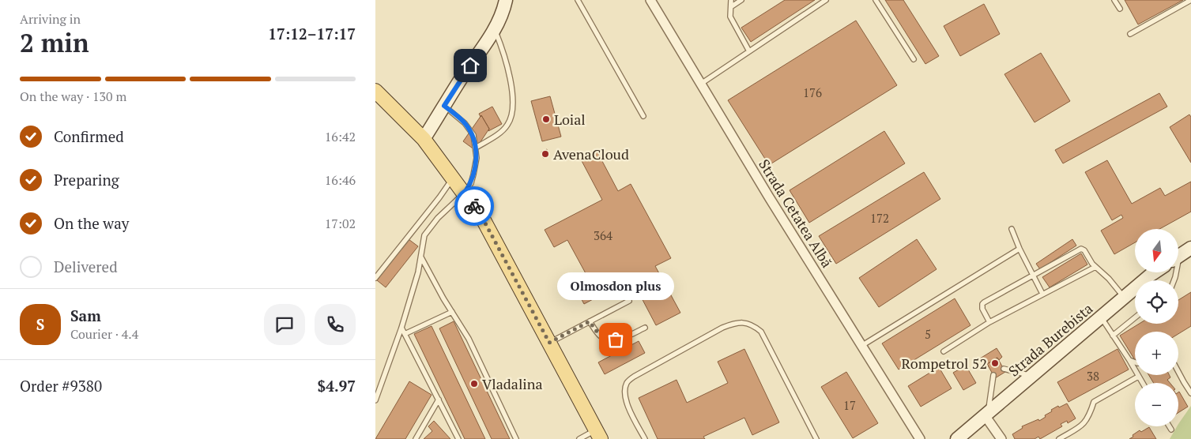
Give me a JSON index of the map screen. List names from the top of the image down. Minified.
{"streets":{"main road":["Strada Burebista"],"street":["Strada Cetatea Albă"]},"places":["Loial","AvenaCloud","Olmosdon plus","Rompetrol 52","Vladalina"],"house_numbers":["176","172","364","5","38","17"],"north":"bottom","page":{"heading":["2 min","Arriving in","17:12–17:17"],"panel":["Sam","Courier · 4.4","Order #9380","$4.97"],"bar":"On the way · 130 m","list":[["Confirmed","16:42"],["Preparing","16:46"],["On the way","17:02"],"Delivered"],"map_buttons":["+","−"],"bubble":"Olmosdon plus","round":"S"}}
